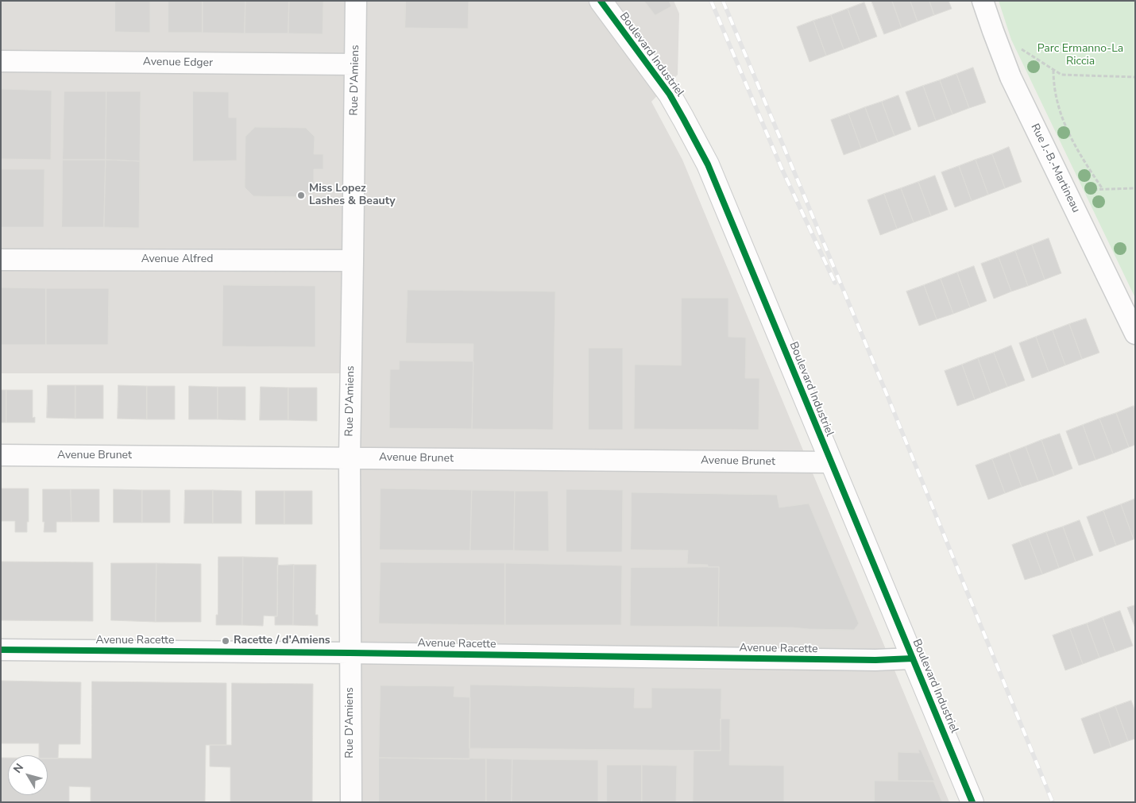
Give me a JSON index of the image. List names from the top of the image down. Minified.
{"streets":{"street":["Boulevard Industriel","Avenue Edger","Rue D'Amiens","Rue J.-B.-Martineau","Avenue Alfred","Avenue Brunet","Avenue Racette"]},"crossings":[["Boulevard Industriel","Avenue Brunet"],["Boulevard Industriel","Avenue Racette"],["Avenue Edger","Rue D'Amiens"],["Rue D'Amiens","Avenue Alfred"],["Rue D'Amiens","Avenue Brunet"],["Rue D'Amiens","Avenue Racette"]],"parks":["Parc Ermanno-La Riccia"],"places":["Miss Lopez Lashes & Beauty","Racette / d'Amiens"],"north":"top left"}
